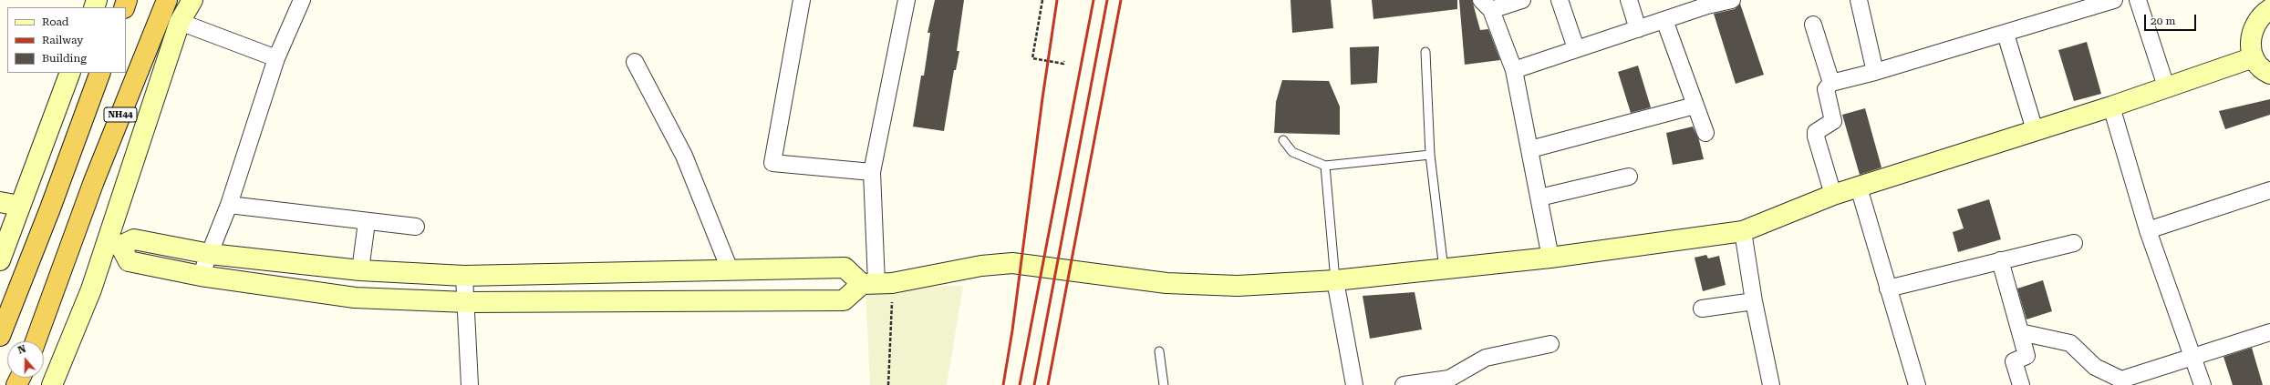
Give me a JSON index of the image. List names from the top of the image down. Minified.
{"streets":{"highway":["NH44"]},"legend":["Road","Railway","Building"],"scale_bar":"20 m","north":"top"}
